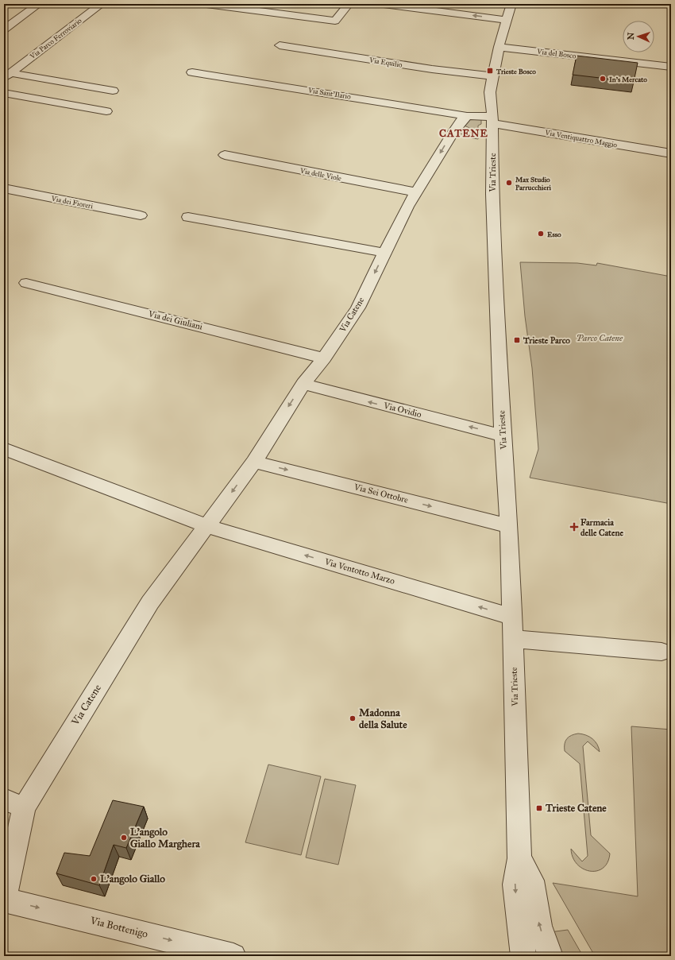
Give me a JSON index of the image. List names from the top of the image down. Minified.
{"streets":{"street":["Via Parco Ferroviario","Via del Bosco","Via Equilio","Via Sant'Ilario","Via Ventiquattro Maggio","Via Trieste","Via delle Viole","Via dei Fioreri","Via Catene","Via dei Giuliani","Via Ovidio","Via Sei Ottobre","Via Ventotto Marzo","Via Bottenigo"]},"crossings":[["Via del Bosco","Via Trieste"],["Via Equilio","Via Trieste"],["Via Sant'Ilario","Via Catene"],["Via Ventiquattro Maggio","Via Trieste"],["Via Trieste","Via Ovidio"],["Via Trieste","Via Sei Ottobre"],["Via Trieste","Via Ventotto Marzo"],["Via delle Viole","Via Catene"],["Via Catene","Via dei Giuliani"],["Via Catene","Via Ovidio"],["Via Catene","Via Sei Ottobre"],["Via Catene","Via Ventotto Marzo"],["Via Catene","Via Bottenigo"]],"one_way":["Via Catene","Via Ovidio","Via Sei Ottobre","Via Ventotto Marzo","Via Bottenigo"],"districts":["CATENE"],"parks":["Parco Catene"],"places":{"transit":["Trieste Bosco","Trieste Parco","Trieste Catene"],"other":["In's Mercato","Max Studio Parrucchieri","Esso","Madonna della Salute","L’angolo Giallo Marghera","L’angolo Giallo"],"health":["Farmacia delle Catene"]},"north":"left"}
